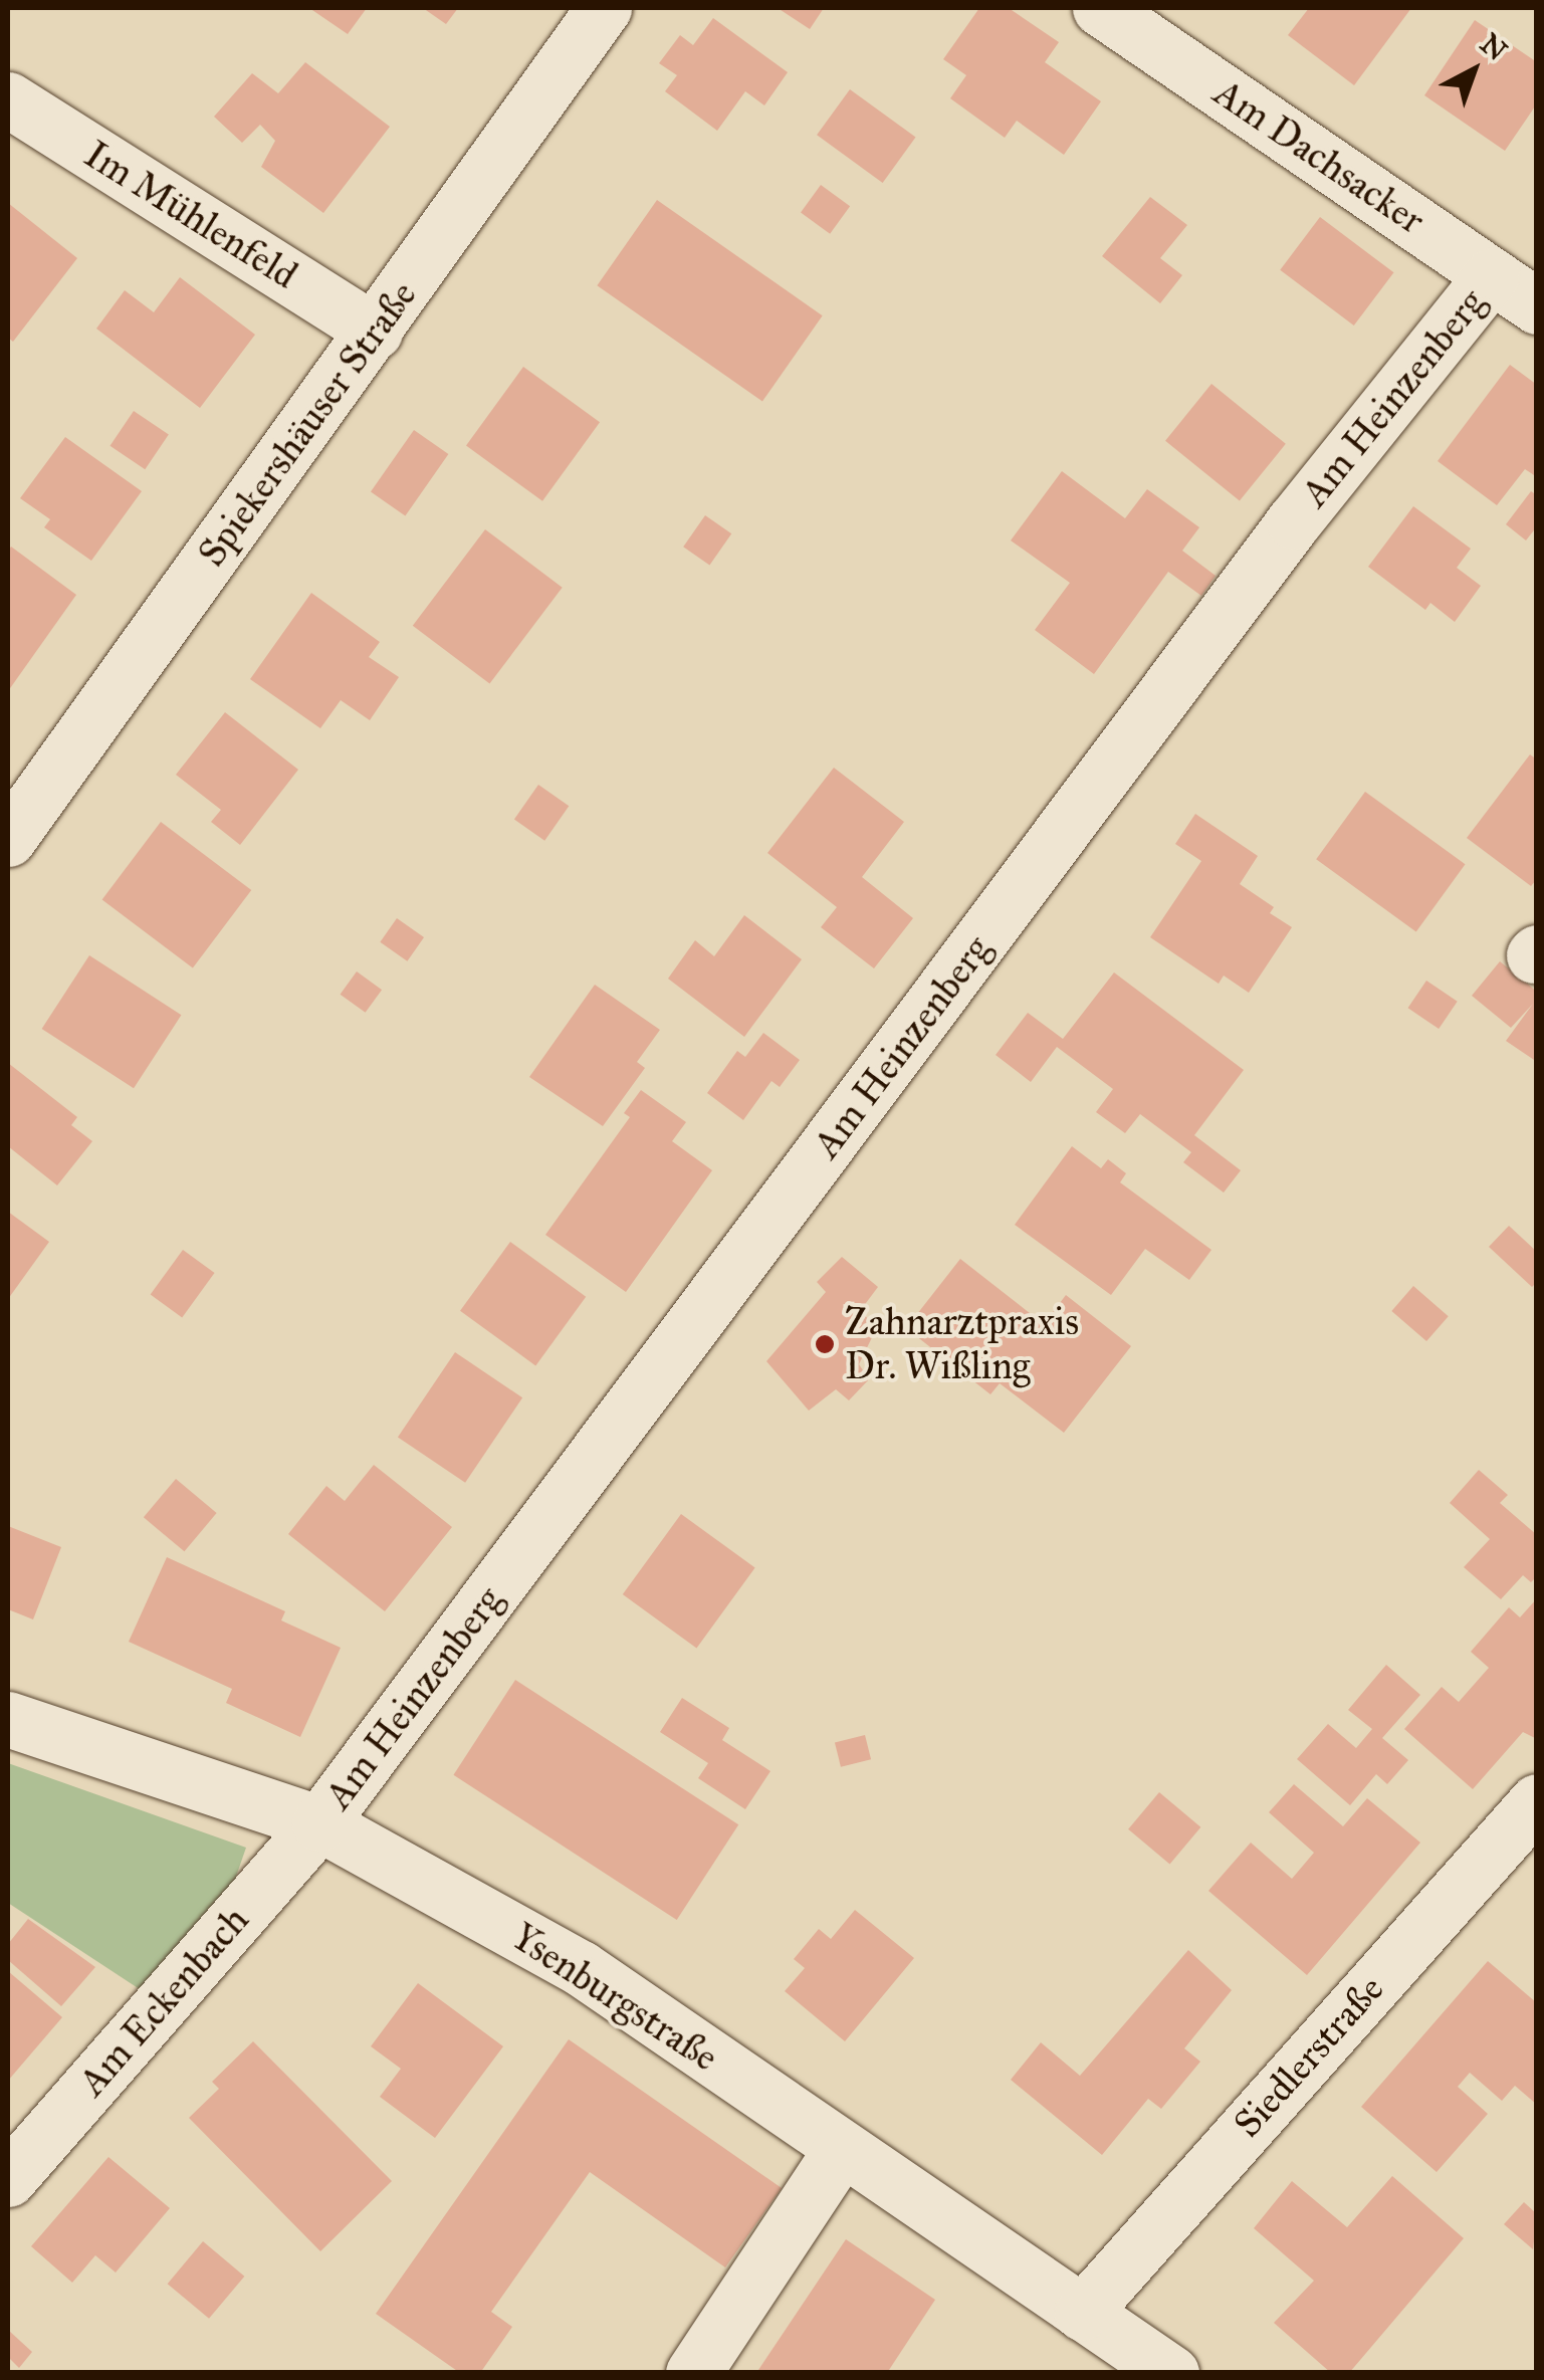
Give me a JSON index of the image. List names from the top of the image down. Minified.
{"streets":{"street":["Am Dachsacker","Im Mühlenfeld","Am Heinzenberg","Spiekershäuser Straße","Ysenburgstraße","Am Eckenbach","Siedlerstraße"]},"crossings":[["Am Dachsacker","Am Heinzenberg"],["Im Mühlenfeld","Spiekershäuser Straße"],["Am Heinzenberg","Ysenburgstraße"],["Am Heinzenberg","Am Eckenbach"],["Ysenburgstraße","Am Eckenbach"],["Ysenburgstraße","Siedlerstraße"]],"places":["Zahnarztpraxis Dr. Wißling"],"north":"top right"}
